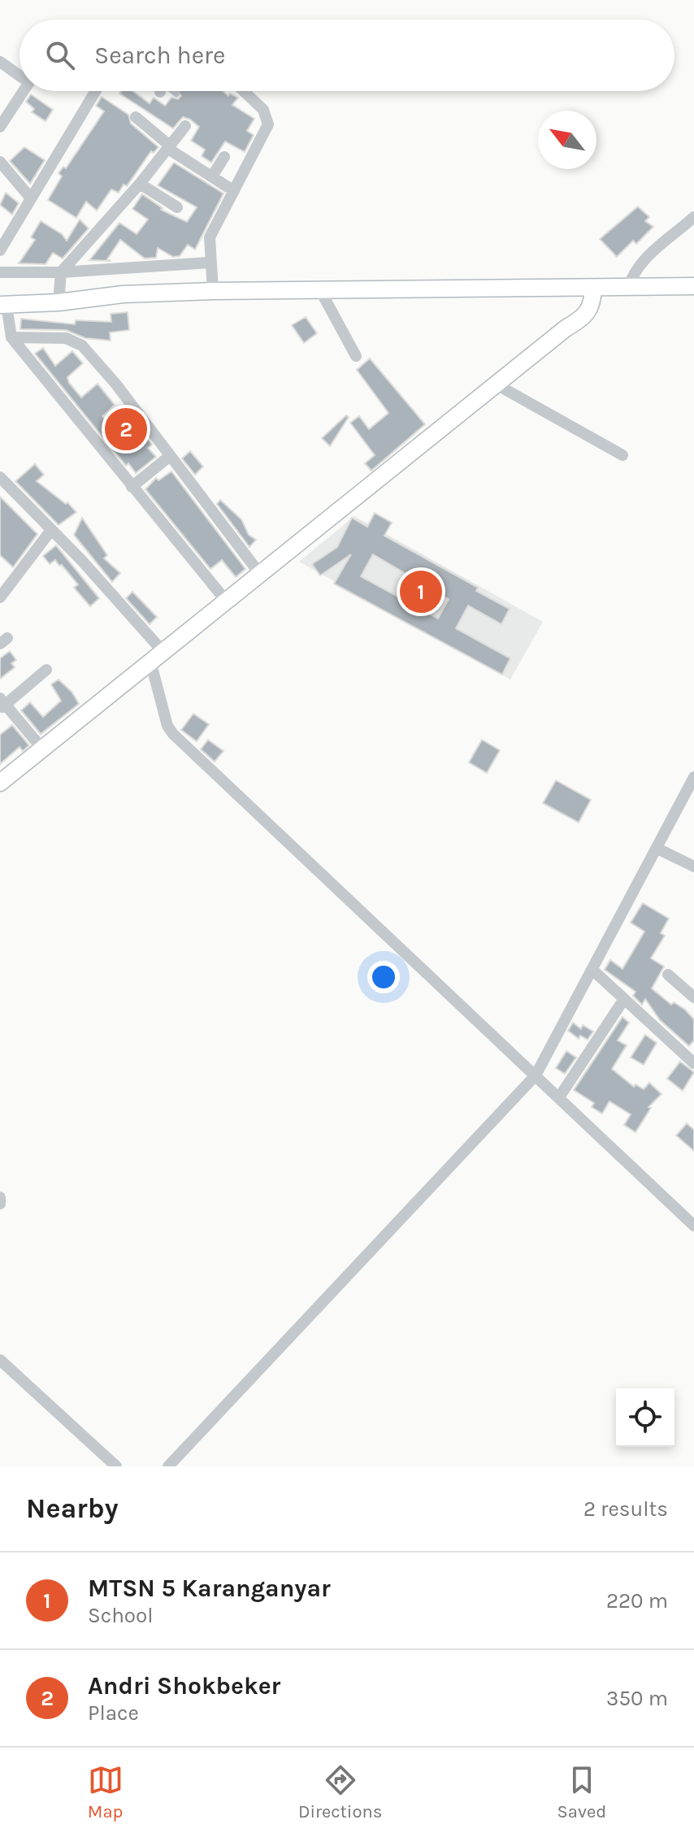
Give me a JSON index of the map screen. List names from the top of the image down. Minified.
{"north":"top left","page":{"search":"Search here","pins":["2","1"],"heading":["Nearby","2 results"],"list":[{"mark":"1","name":"MTSN 5 Karanganyar","note":"School","value":"220 m"},{"mark":"2","name":"Andri Shokbeker","note":"Place","value":"350 m"}],"nav":["Map","Directions","Saved"]}}
